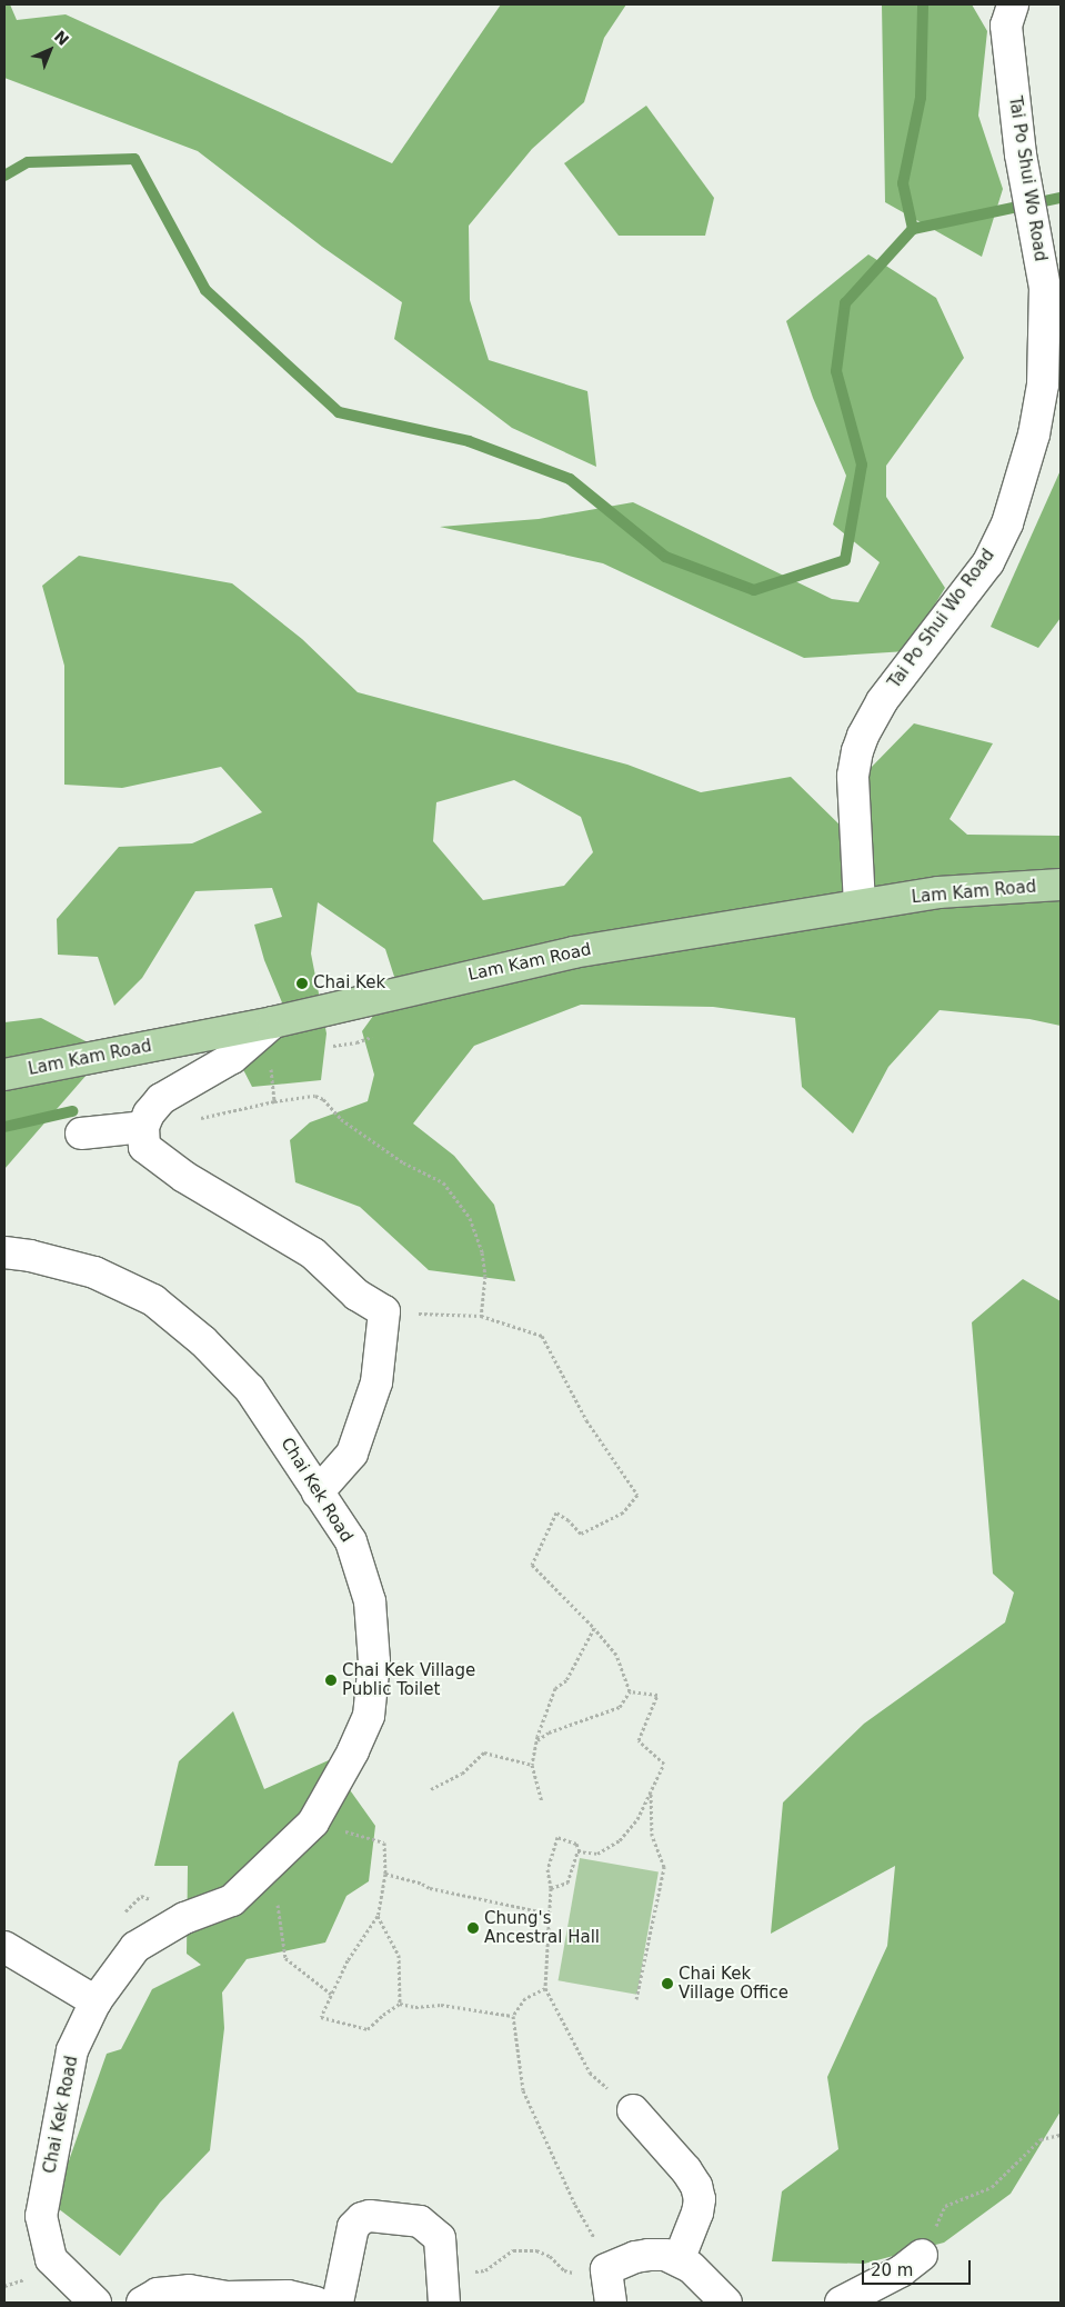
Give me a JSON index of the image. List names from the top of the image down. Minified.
{"streets":{"main road":["Lam Kam Road"],"street":["Tai Po Shui Wo Road","Chai Kek Road"]},"crossings":[["Tai Po Shui Wo Road","Lam Kam Road"]],"places":["Chai Kek","Chai Kek Village Public Toilet","Chung's Ancestral Hall","Chai Kek Village Office"],"scale_bar":"20 m","north":"top right"}
